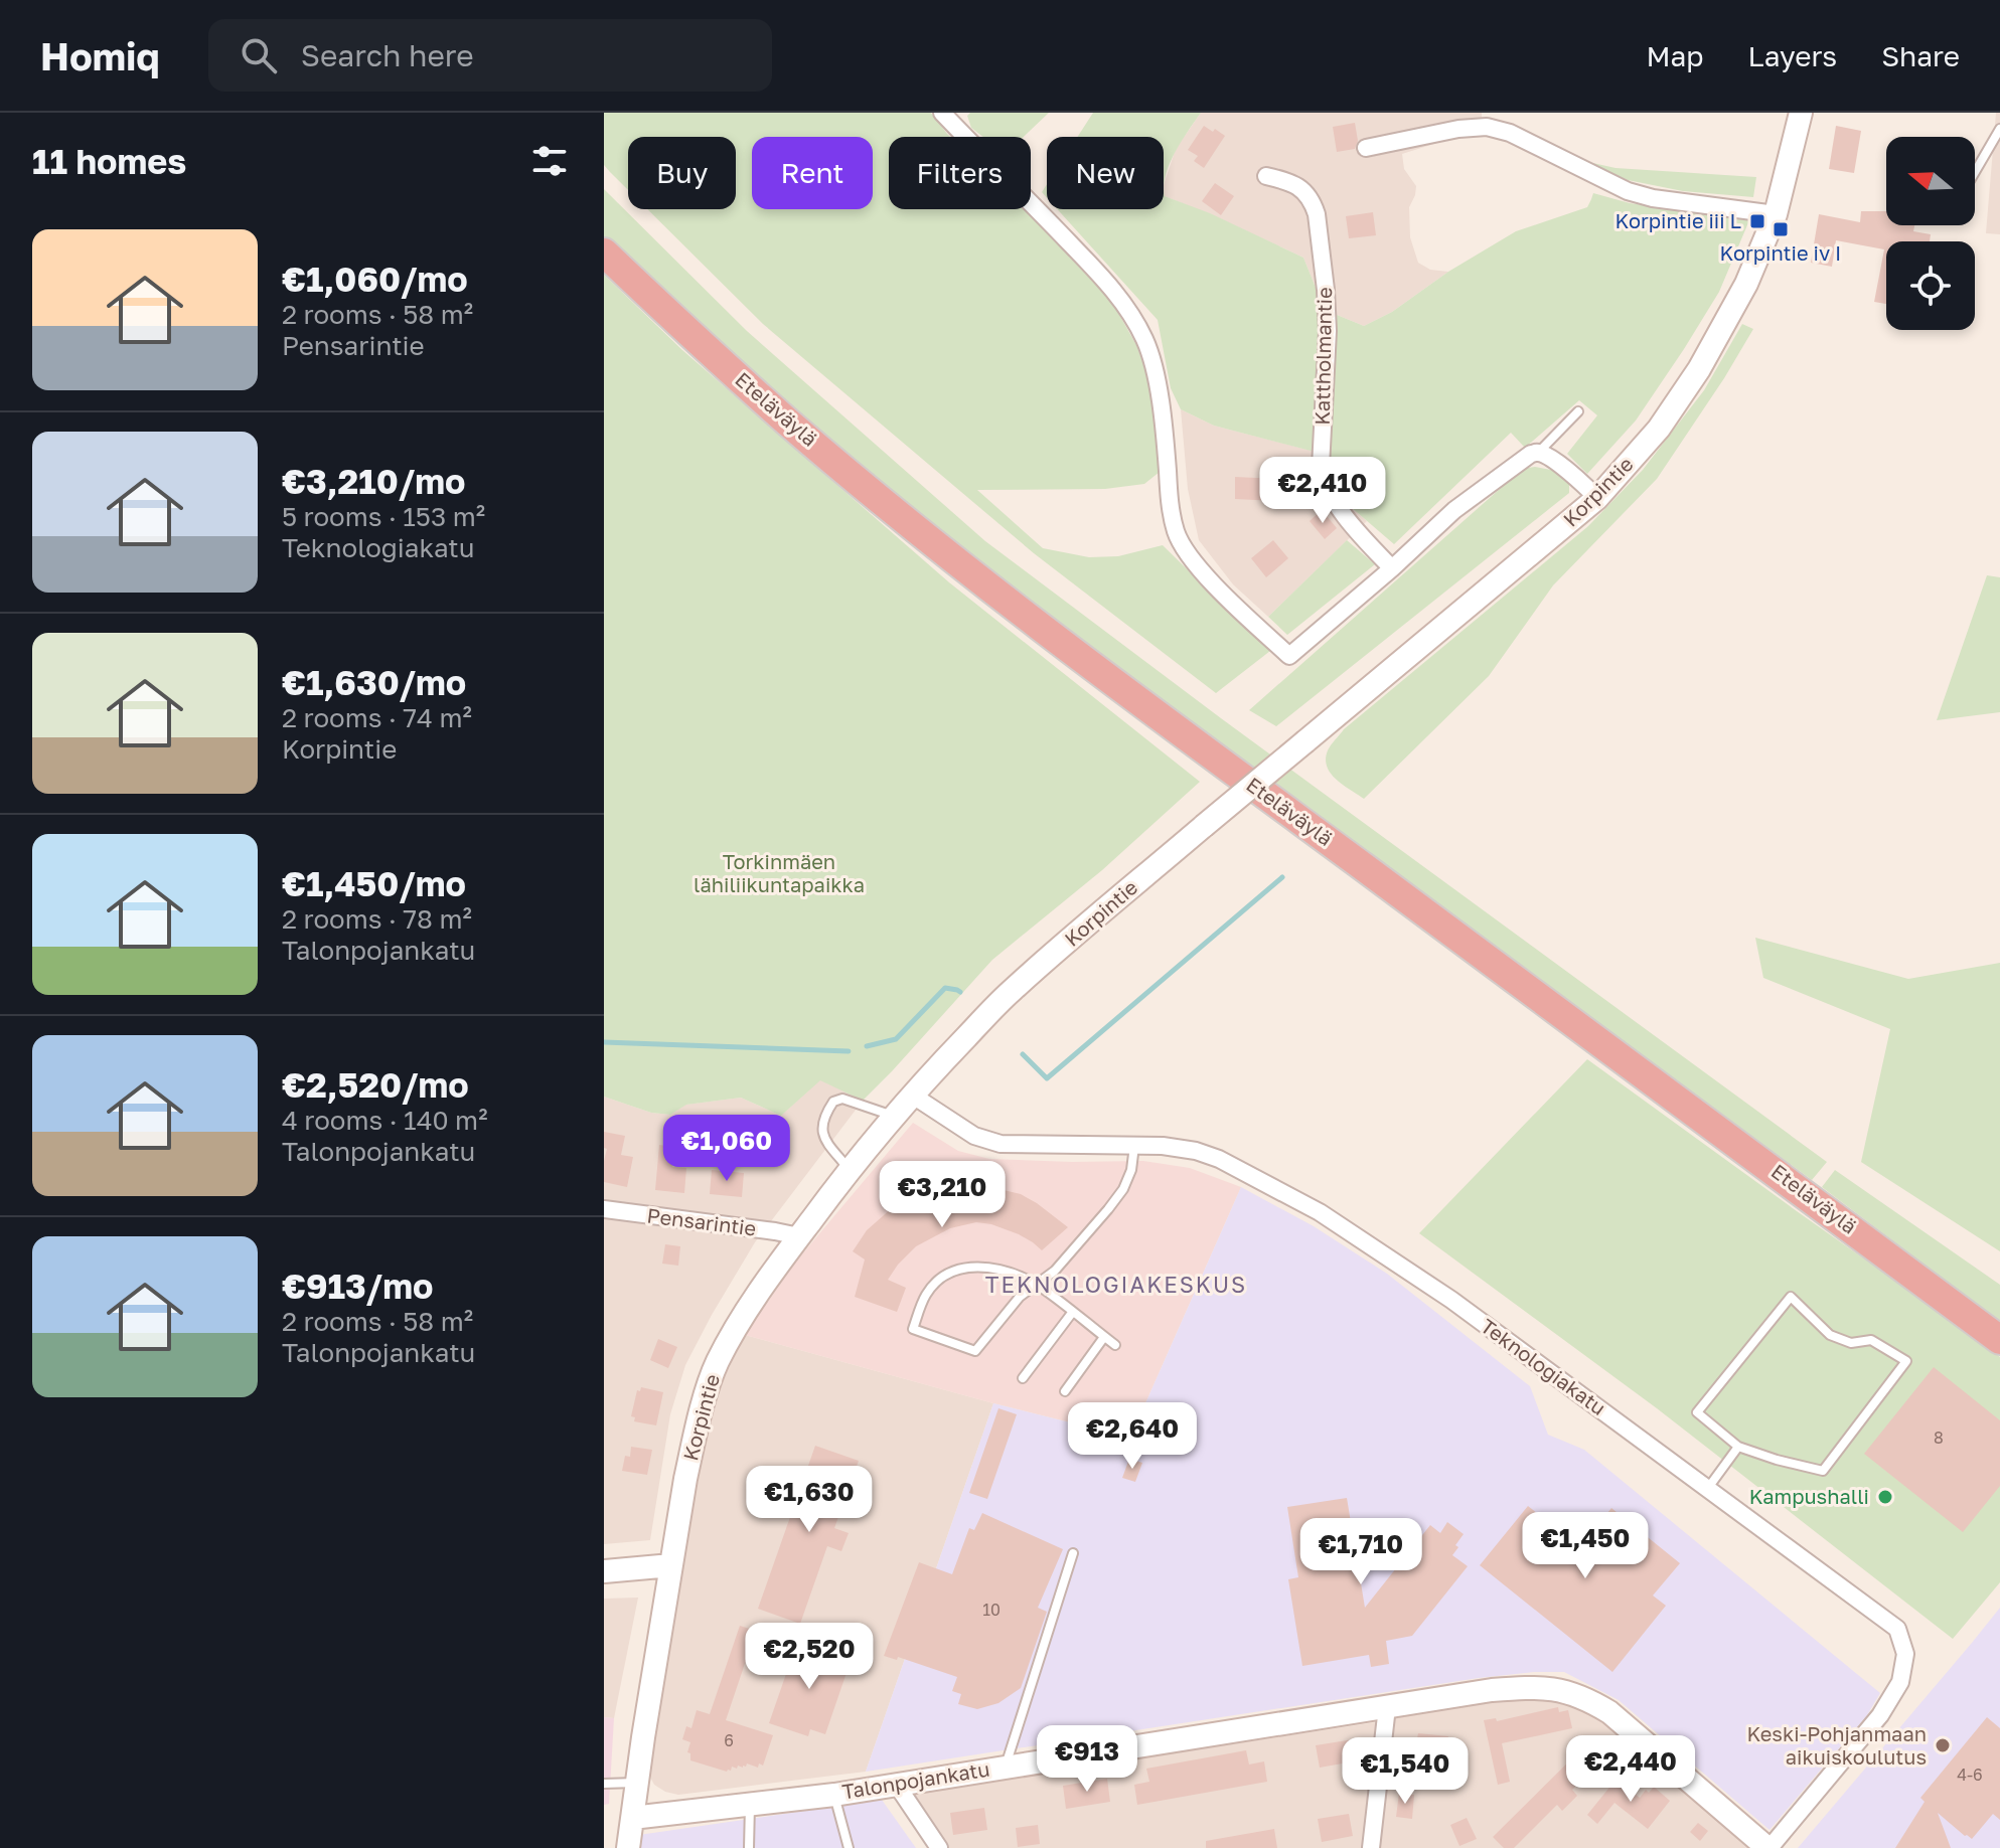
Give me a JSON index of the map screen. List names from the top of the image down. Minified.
{"streets":{"highway":["Eteläväylä"],"street":["Kattholmantie","Korpintie","Pensarintie","Teknologiakatu","Talonpojankatu"]},"crossings":[["Korpintie","Pensarintie"],["Korpintie","Teknologiakatu"],["Korpintie","Talonpojankatu"],["Teknologiakatu","Talonpojankatu"]],"districts":["TEKNOLOGIAKESKUS"],"parks":["Torkinmäen lähiliikuntapaikka"],"places":{"transit":["Korpintie iii L","Korpintie iv I"],"other":["Kampushalli","Keski-Pohjanmaan aikuiskoulutus"]},"house_numbers":["8","10","6","4-6"],"north":"left","page":{"header":"Homiq","search":"Search here","nav":["Map","Layers","Share"],"heading":"11 homes","chip":["Buy","Rent","Filters","New"],"list":[{"name":"€1,060/mo","note":"2 rooms · 58 m² · Pensarintie"},{"name":"€3,210/mo","note":"5 rooms · 153 m² · Teknologiakatu"},{"name":"€1,630/mo","note":"2 rooms · 74 m² · Korpintie"},{"name":"€1,450/mo","note":"2 rooms · 78 m² · Talonpojankatu"},{"name":"€2,520/mo","note":"4 rooms · 140 m² · Talonpojankatu"},{"name":"€913/mo","note":"2 rooms · 58 m² · Talonpojankatu"}],"price":["€2,410","€1,060","€3,210","€2,640","€1,630","€1,450","€1,710","€2,520","€913","€2,440","€1,540"]}}
